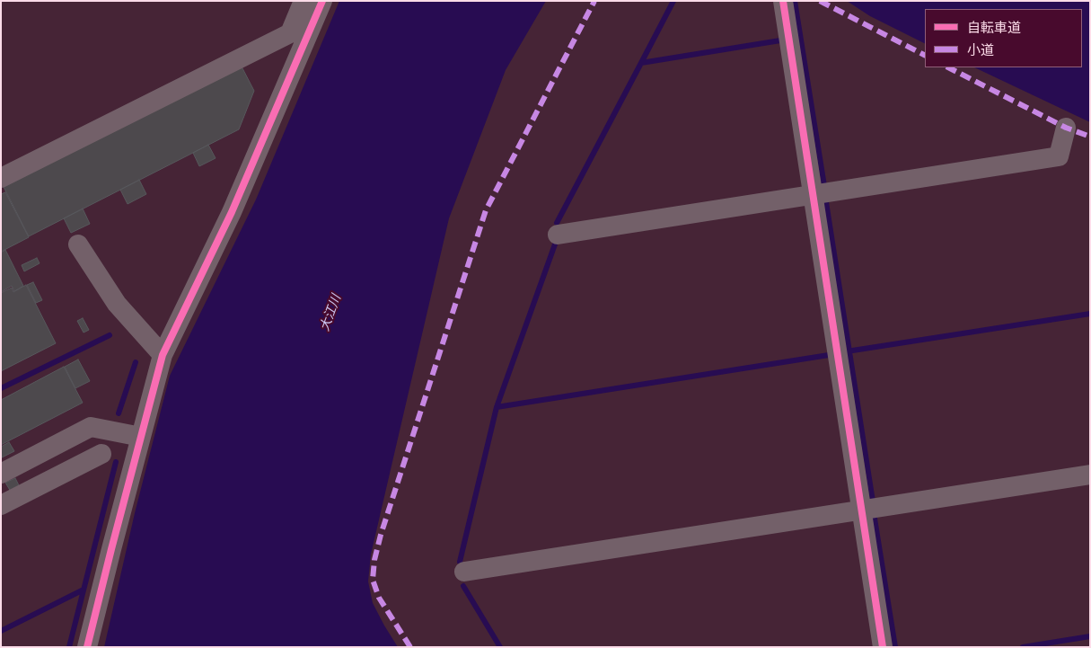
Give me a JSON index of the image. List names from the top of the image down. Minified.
{"water":["大江川"],"legend":["自転車道","小道"]}
